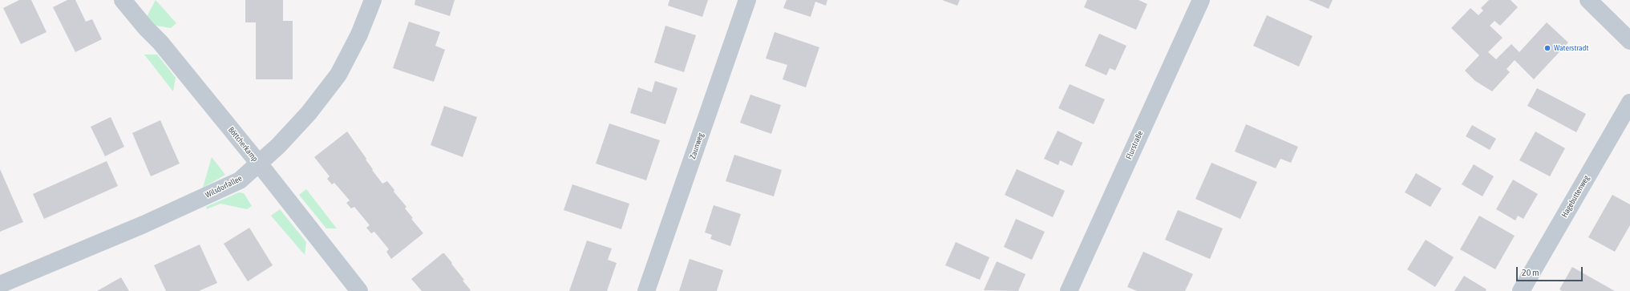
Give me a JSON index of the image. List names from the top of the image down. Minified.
{"streets":{"street":["Böttcherkamp","Flurstraße","Zaunweg","Wilsdorfallee","Hagebuttenweg"]},"crossings":[["Böttcherkamp","Wilsdorfallee"]],"places":["Waterstradt"],"scale_bar":"20 m"}
